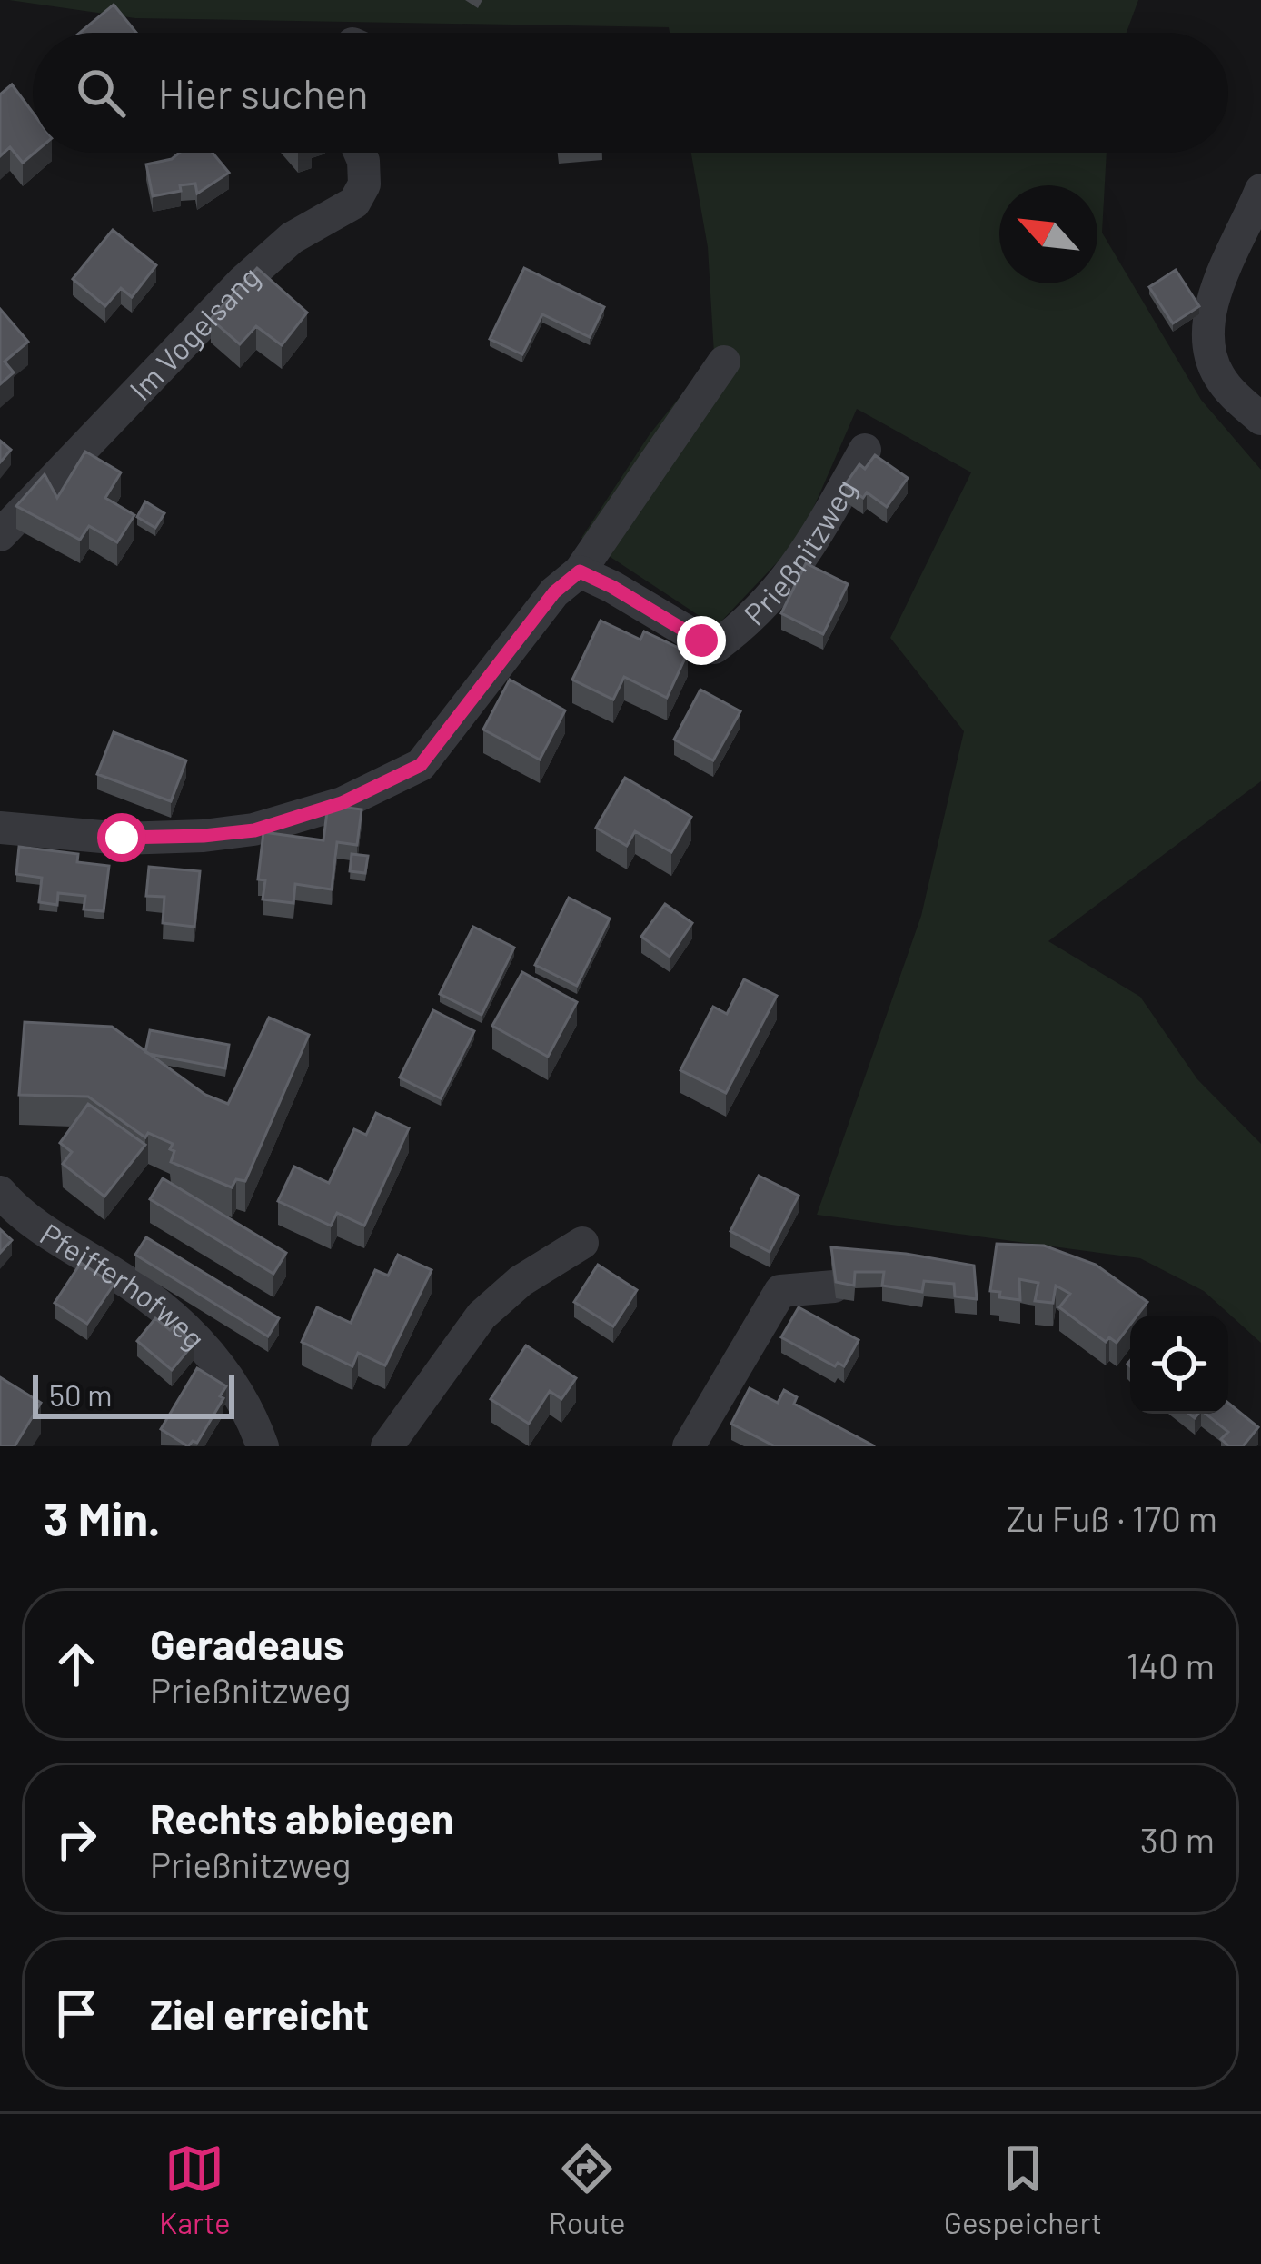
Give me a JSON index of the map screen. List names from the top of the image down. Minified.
{"streets":{"street":["Im Vogelsang","Prießnitzweg","Pfeifferhofweg"]},"scale_bar":"50 m","north":"top left","page":{"search":"Hier suchen","scale":"50 m","heading":["3 Min.","Zu Fuß · 170 m"],"list":[["Geradeaus","Prießnitzweg","140 m"],["Rechts abbiegen","Prießnitzweg","30 m"],"Ziel erreicht"],"nav":["Karte","Route","Gespeichert"]}}
